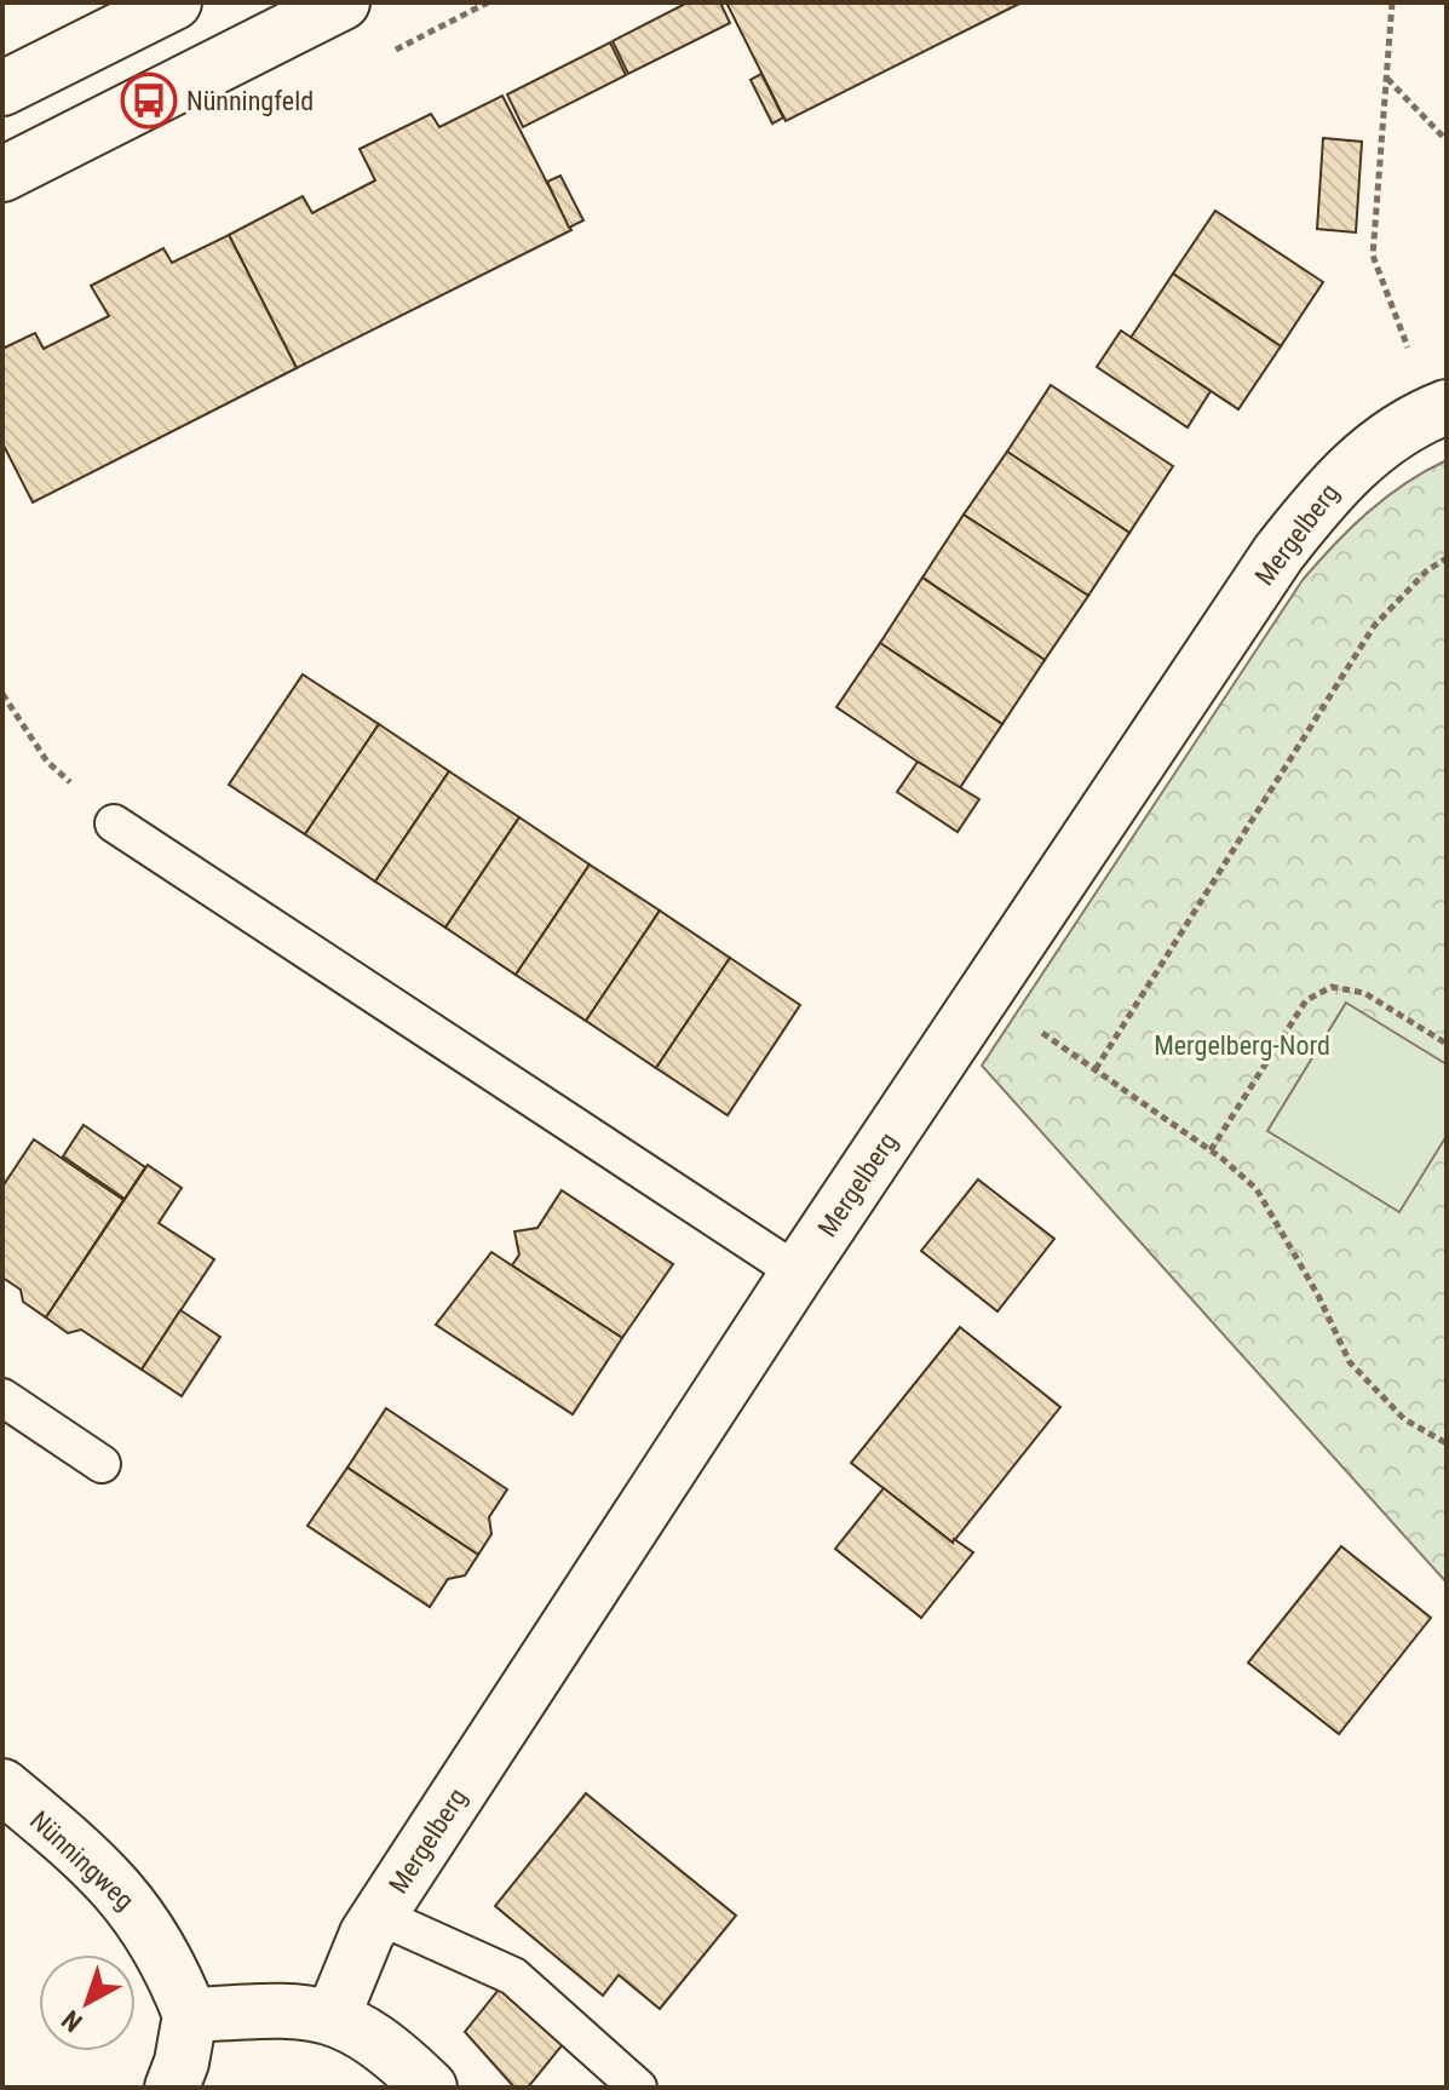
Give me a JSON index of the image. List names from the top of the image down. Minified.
{"streets":{"street":["Mergelberg","Nünningweg"]},"parks":["Mergelberg-Nord"],"places":{"bus stop":["Nünningfeld"]},"north":"bottom left"}
